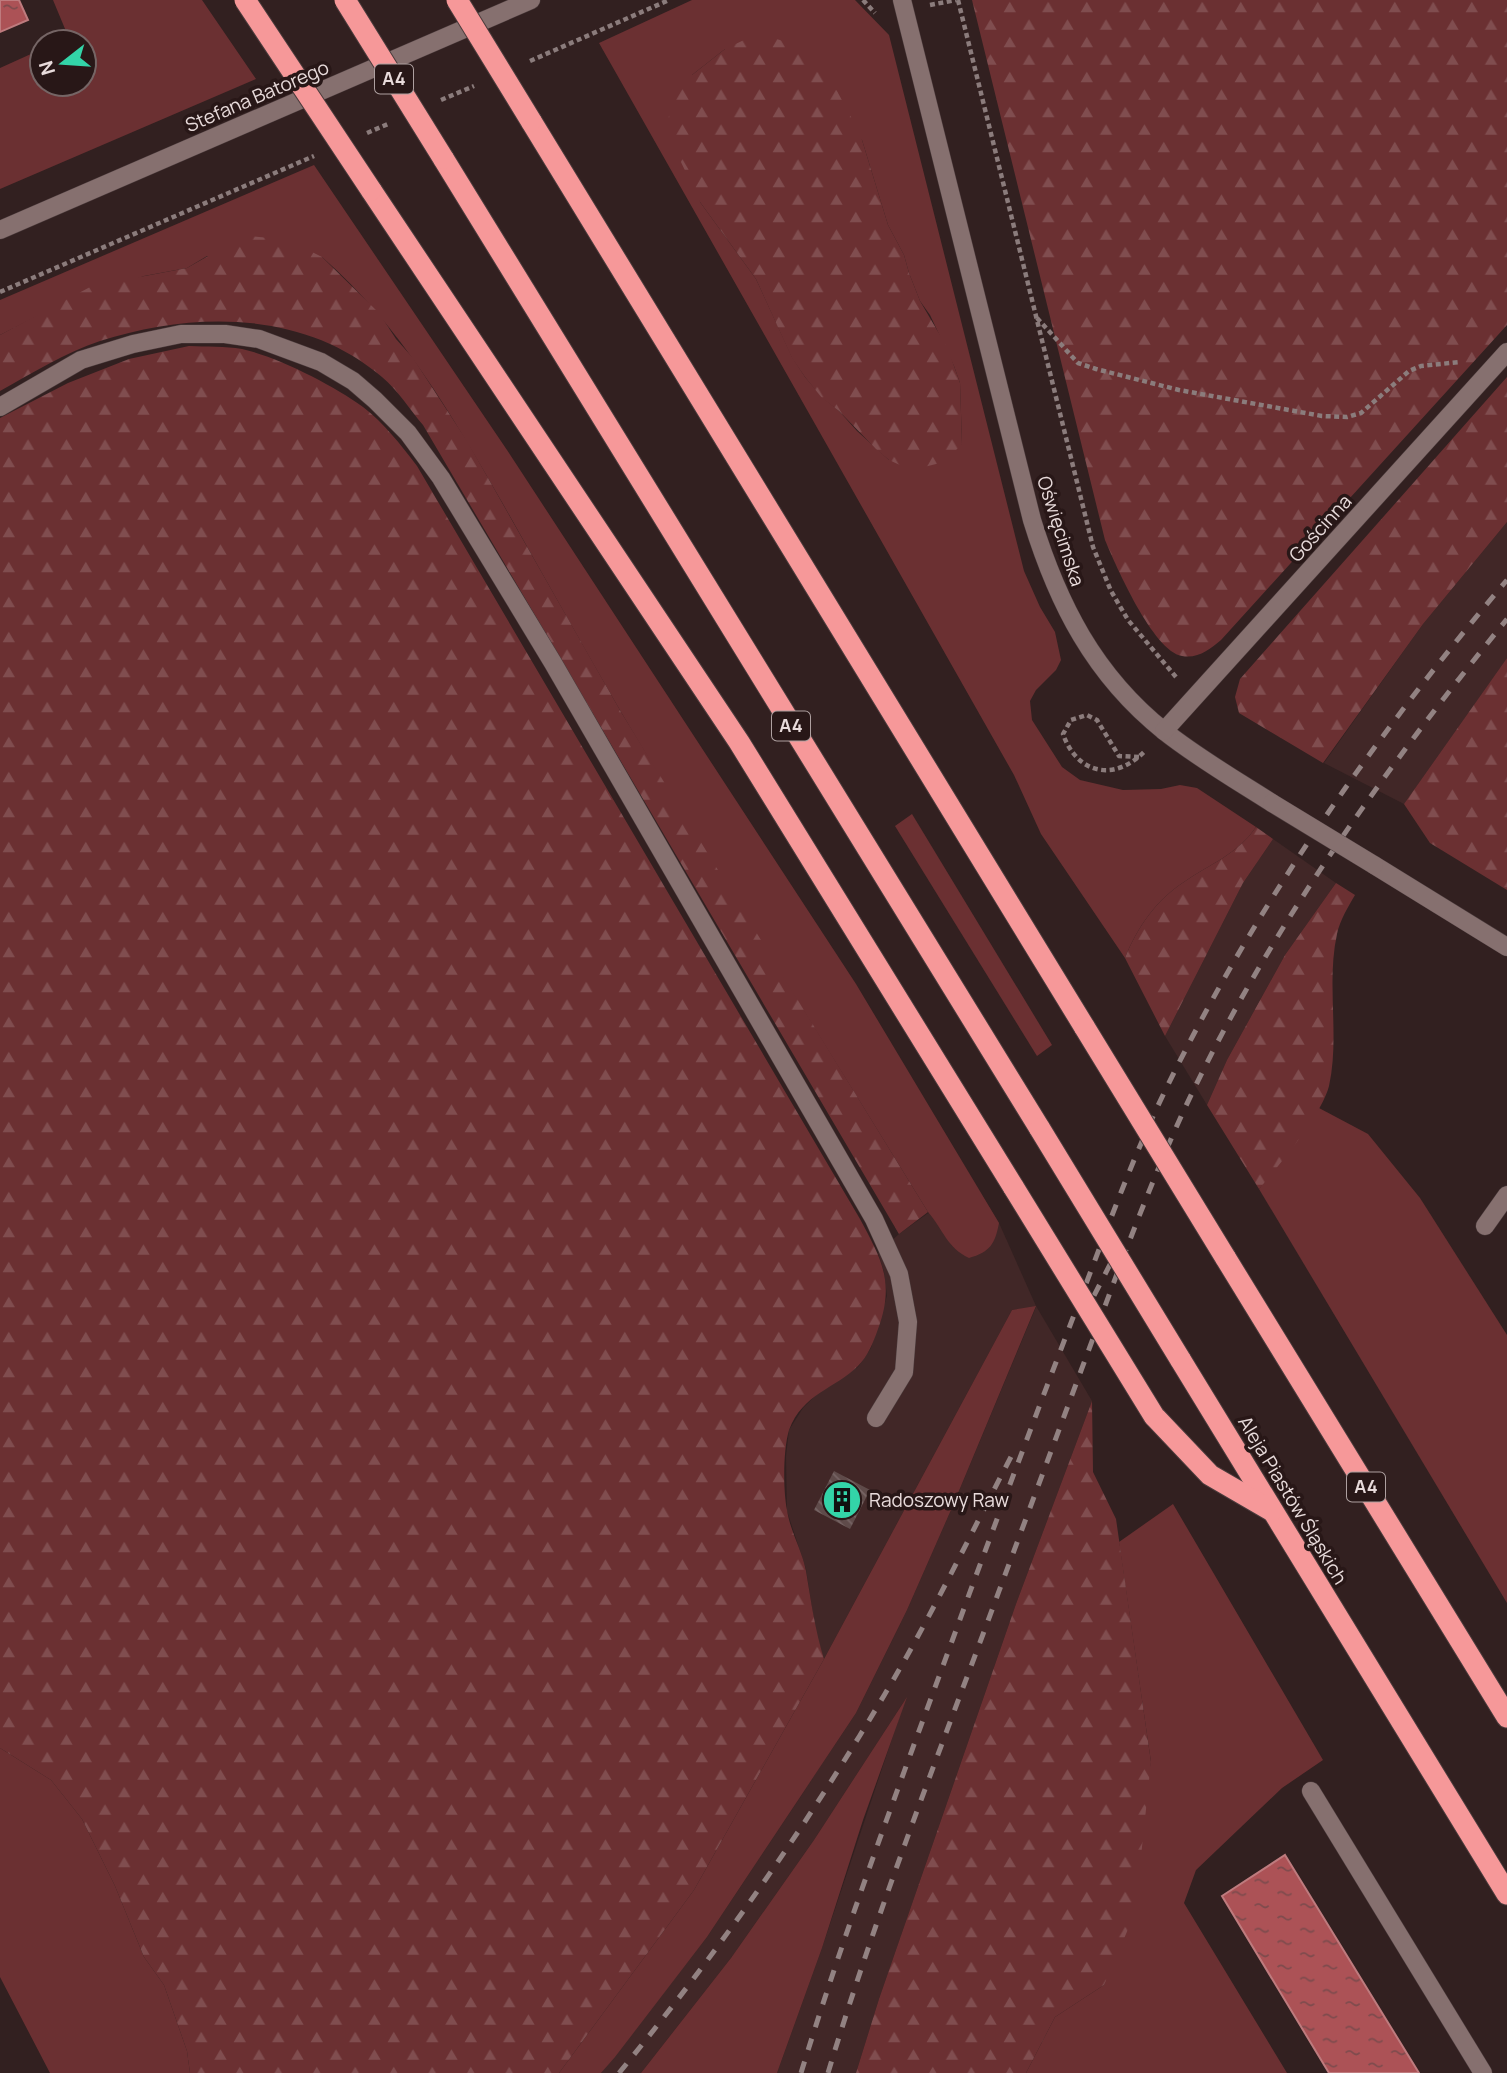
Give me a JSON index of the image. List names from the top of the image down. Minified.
{"streets":{"highway":["A4","Aleja Piastów Śląskich"],"street":["Stefana Batorego","Gościnna","Oświęcimska"]},"crossings":[["Gościnna","Oświęcimska"]],"places":{"building":["Radoszowy Raw"]},"north":"left"}
